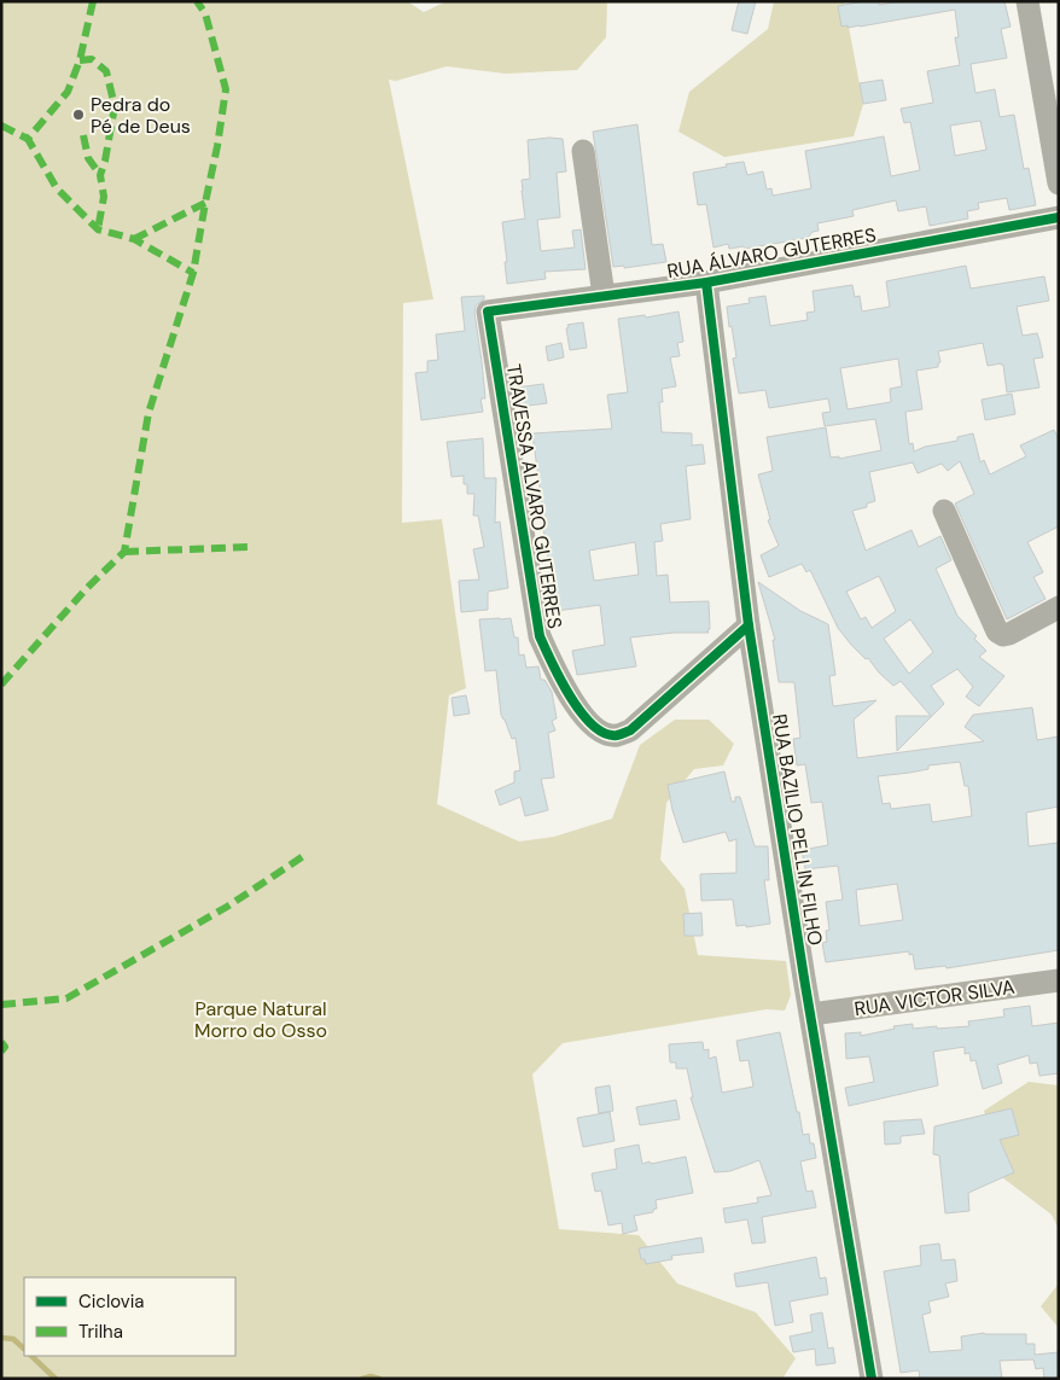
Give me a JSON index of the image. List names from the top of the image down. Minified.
{"streets":{"street":["RUA ÁLVARO GUTERRES","TRAVESSA ALVARO GUTERRES","RUA BAZILIO PELLIN FILHO","RUA VICTOR SILVA"]},"crossings":[["RUA ÁLVARO GUTERRES","TRAVESSA ALVARO GUTERRES"],["RUA ÁLVARO GUTERRES","RUA BAZILIO PELLIN FILHO"],["TRAVESSA ALVARO GUTERRES","RUA BAZILIO PELLIN FILHO"],["RUA BAZILIO PELLIN FILHO","RUA VICTOR SILVA"]],"parks":["Parque Natural Morro do Osso"],"places":["Pedra do Pé de Deus"],"legend":["Ciclovia","Trilha"]}
